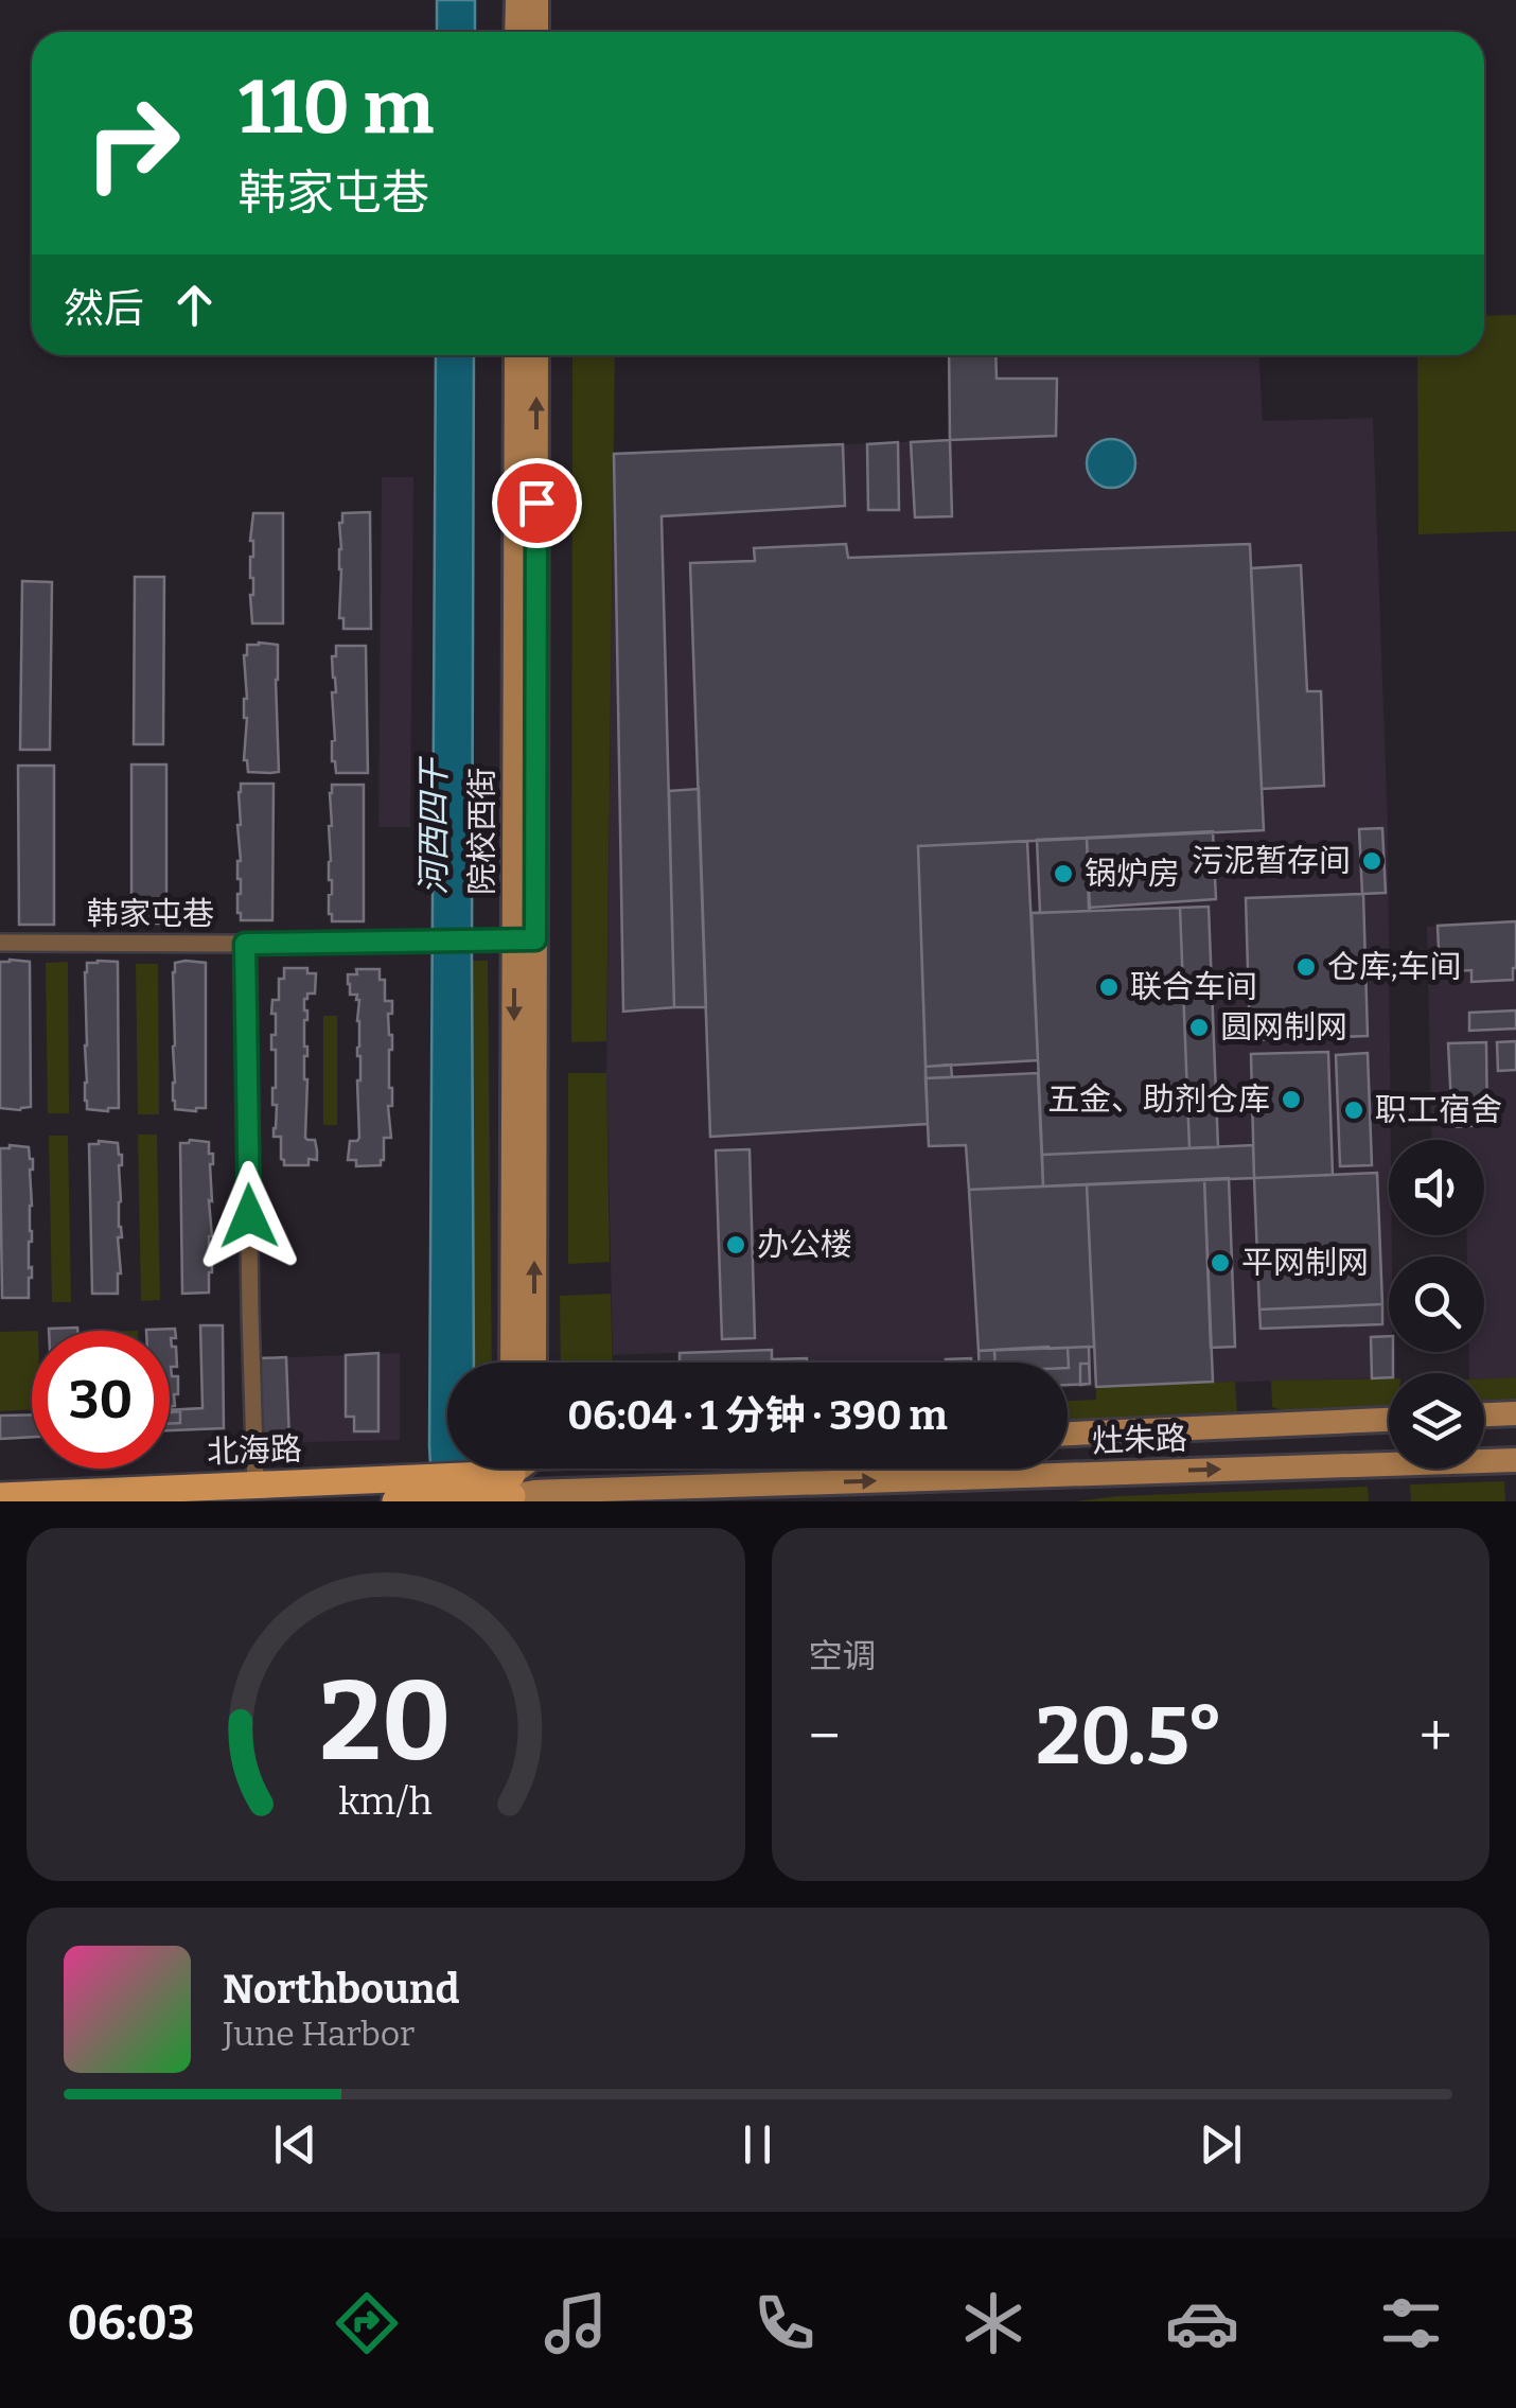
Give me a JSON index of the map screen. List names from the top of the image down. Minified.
{"streets":{"main road":["院校西街","灶朱路","北海路"],"street":["韩家屯巷"]},"crossings":[["院校西街","韩家屯巷"],["灶朱路","北海路"]],"water":["河西四干"],"places":["污泥暂存间","锅炉房","仓库;车间","联合车间","圆网制网","五金、助剂仓库","职工宿舍","办公楼","平网制网"],"page":{"turn":["110 m","韩家屯巷"],"then":"然后","limit":"30","trip":"06:04 · 1 分钟 · 390 m","tile":"空调","heat":["−","20.5°","+"],"song":["Northbound","June Harbor"],"tabs":"06:03","gauge":["20","km/h"]}}
